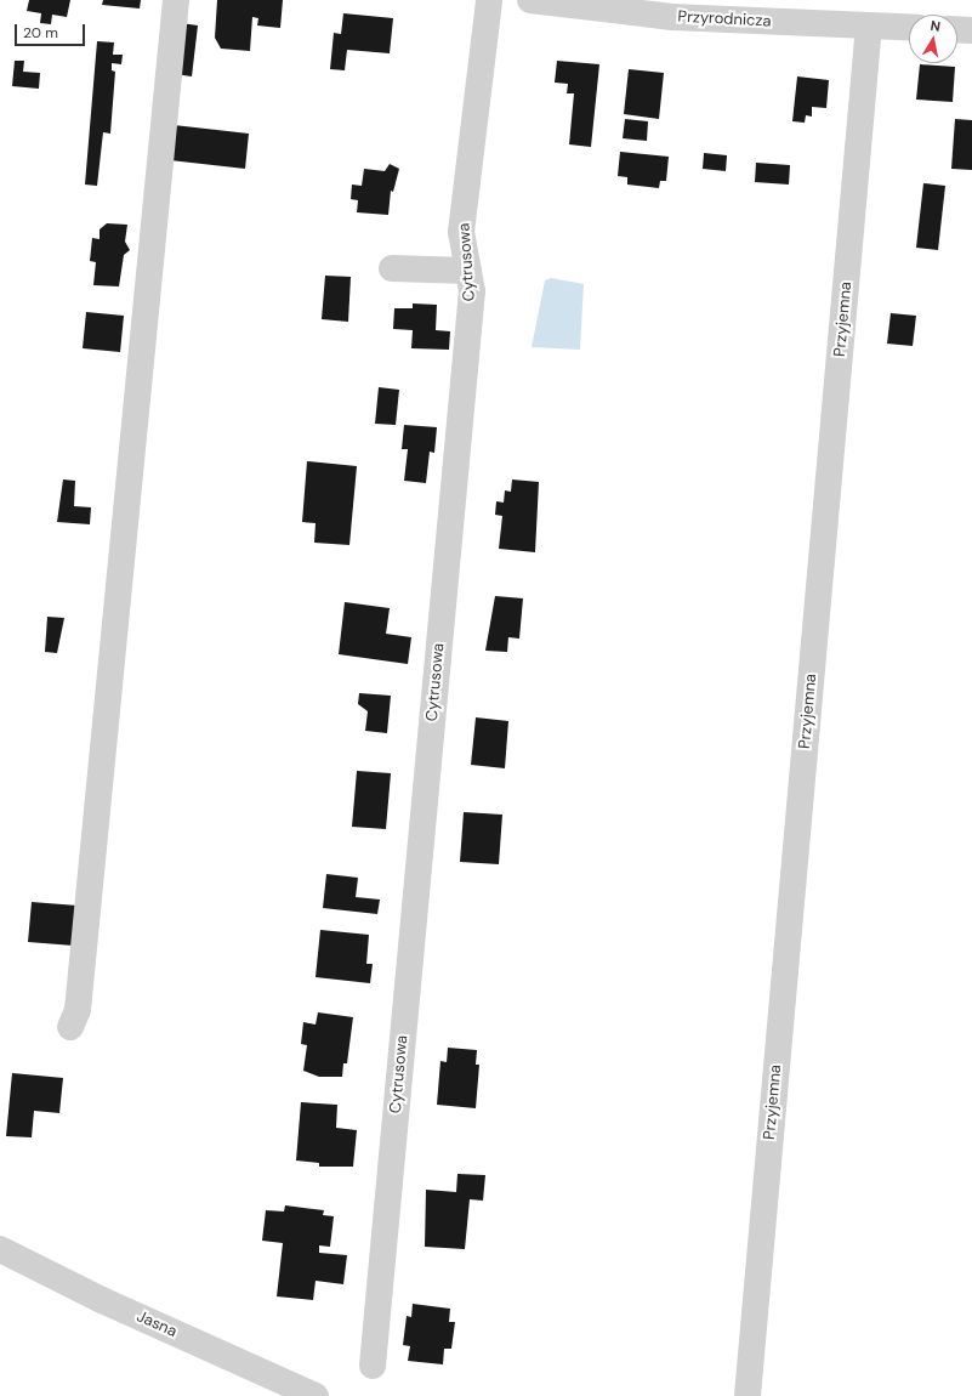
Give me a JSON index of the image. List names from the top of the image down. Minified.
{"streets":{"street":["Przyrodnicza","Cytrusowa","Przyjemna","Jasna"]},"crossings":[["Przyrodnicza","Przyjemna"]],"scale_bar":"20 m","north":"top"}
